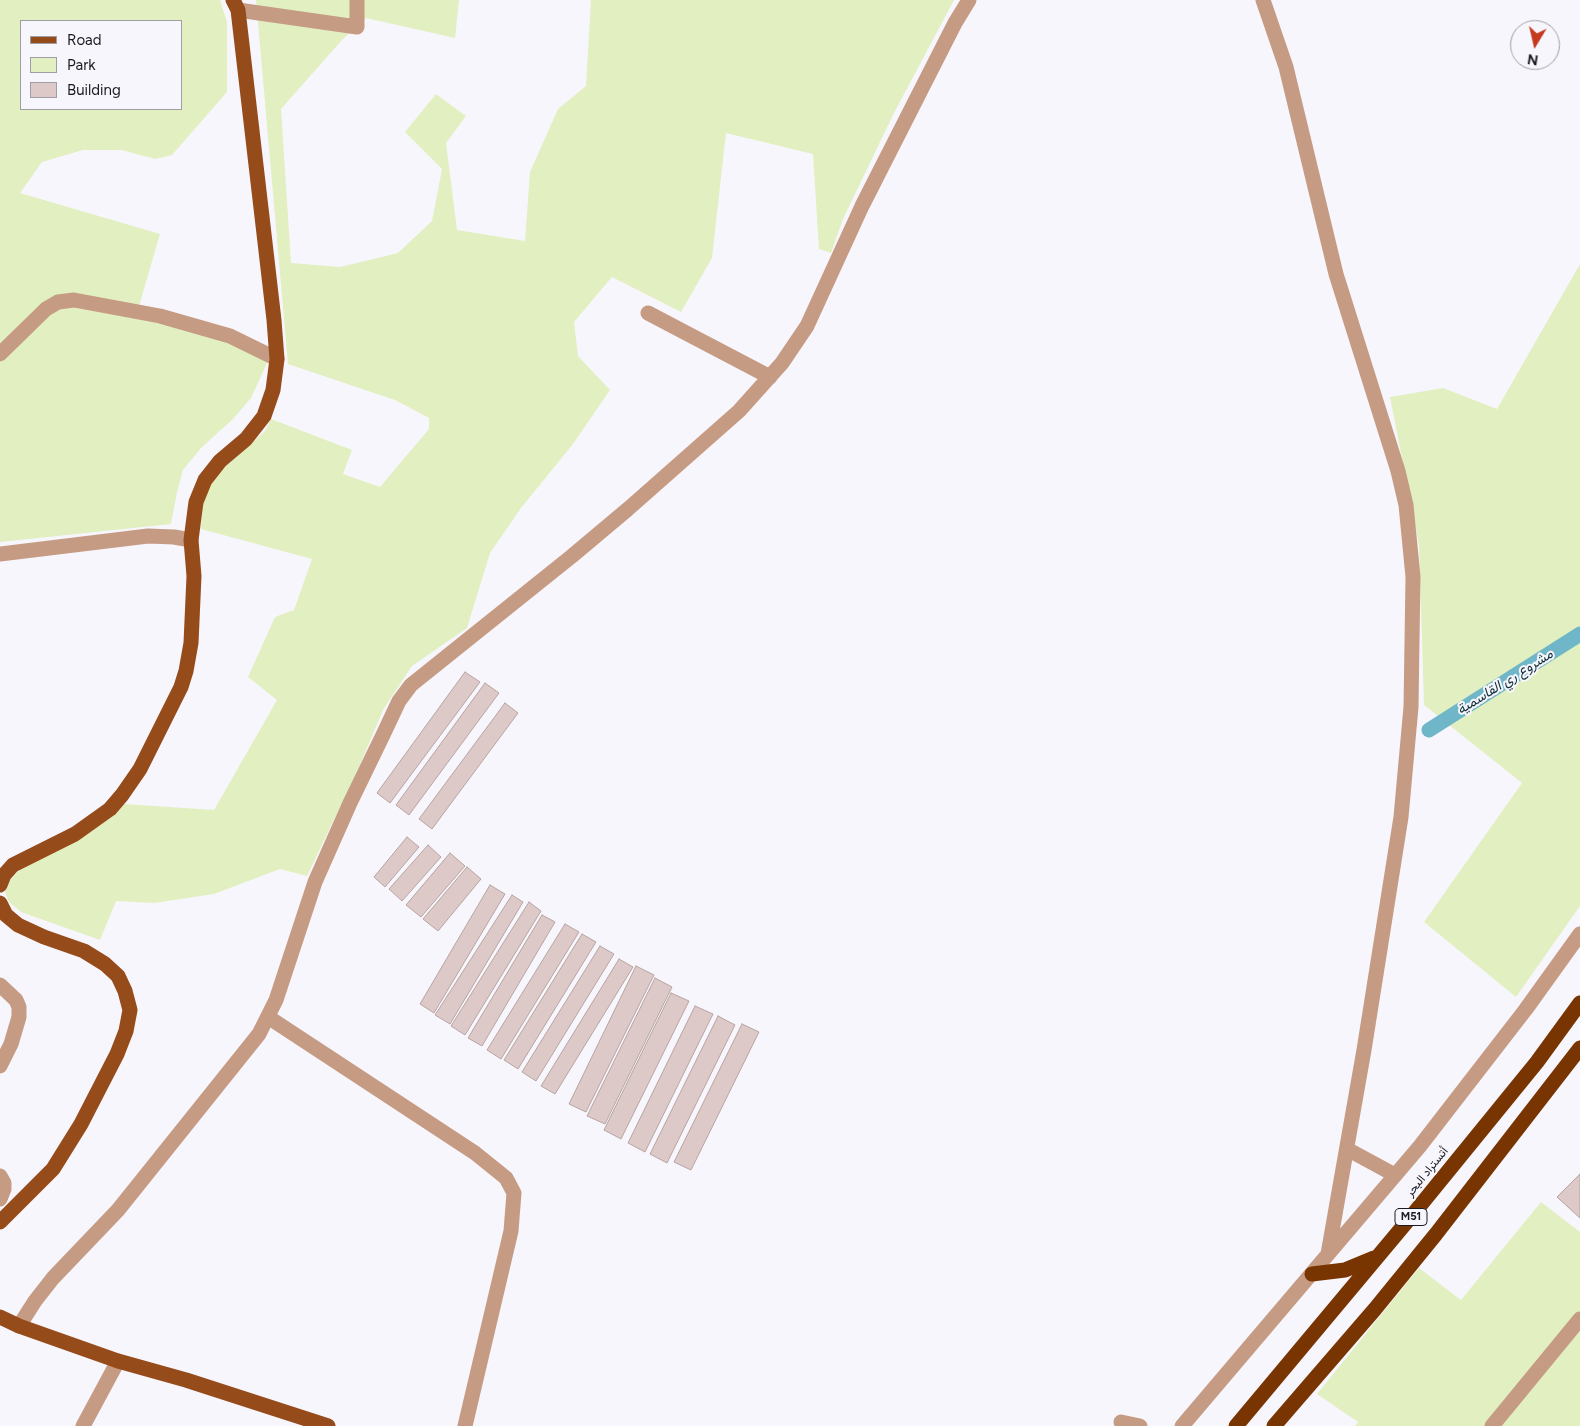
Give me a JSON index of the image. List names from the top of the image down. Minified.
{"streets":{"highway":["أتستراد البحر","M51"]},"water":["مشروع ري القاسمية"],"legend":["Road","Park","Building"],"north":"bottom"}
